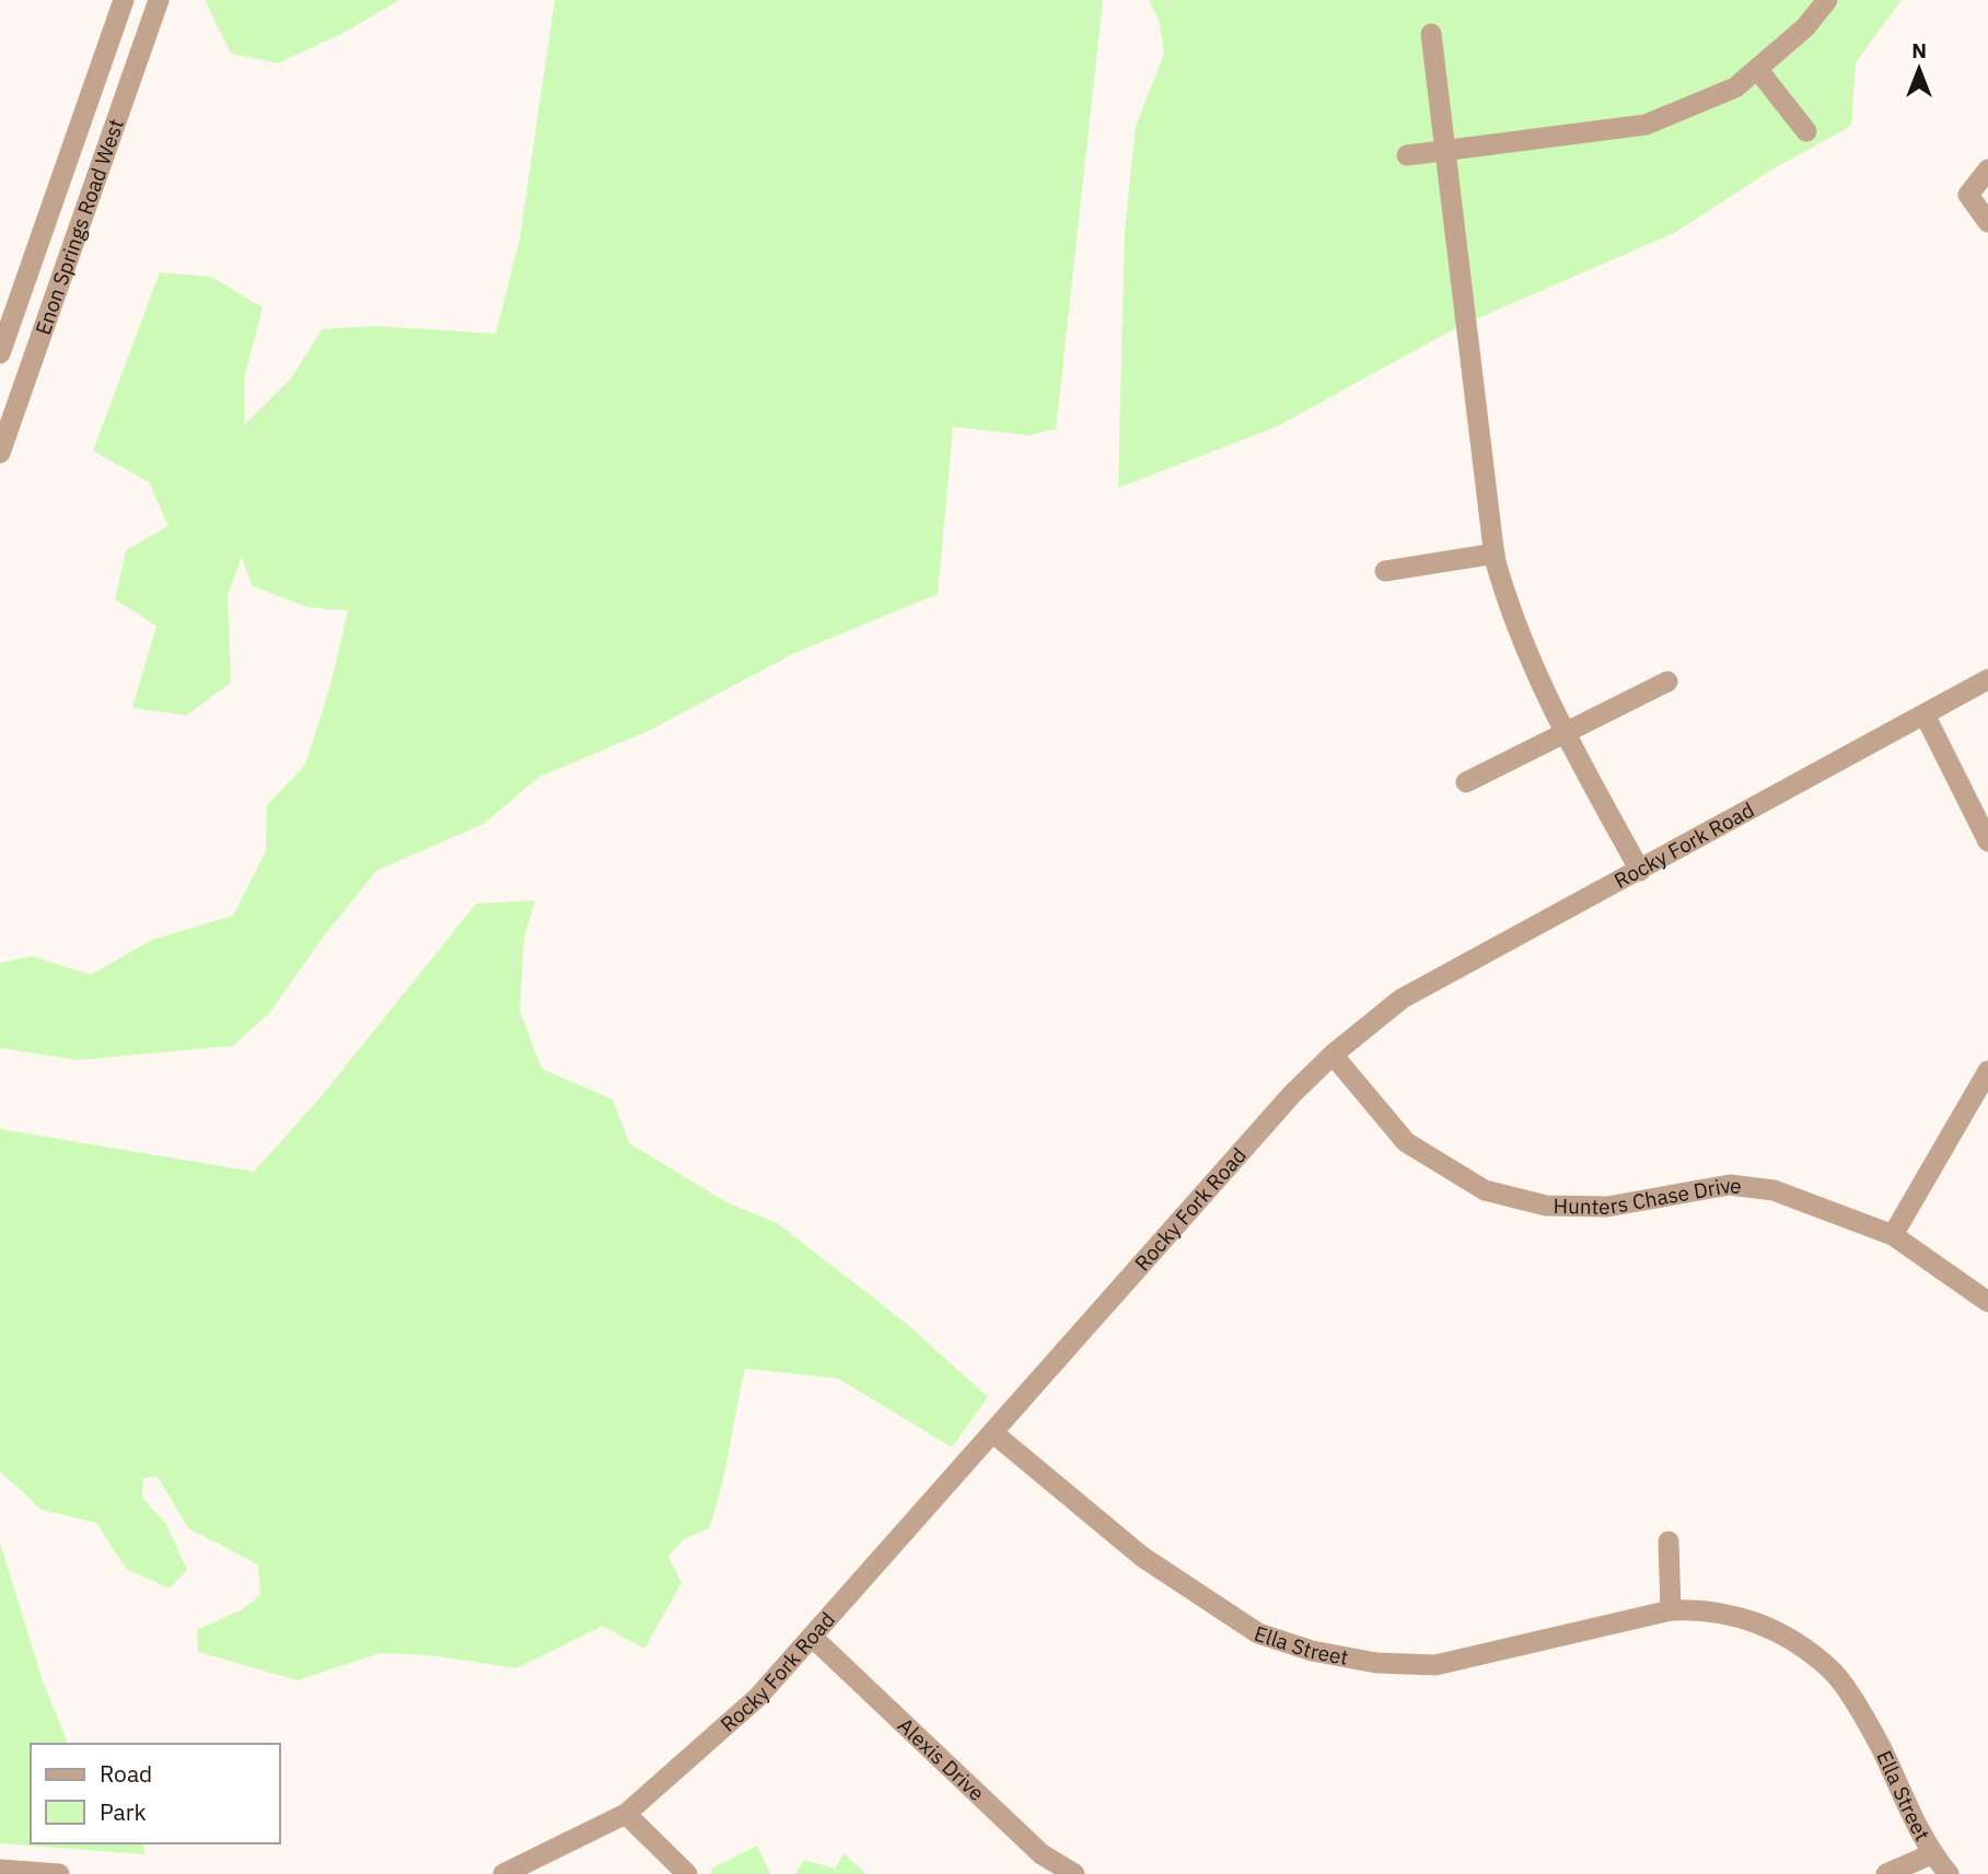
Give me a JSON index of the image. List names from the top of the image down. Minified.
{"streets":{"street":["Enon Springs Road West","Rocky Fork Road","Hunters Chase Drive","Ella Street","Alexis Drive"]},"crossings":[["Rocky Fork Road","Hunters Chase Drive"],["Rocky Fork Road","Ella Street"],["Rocky Fork Road","Alexis Drive"]],"legend":["Road","Park"],"north":"top"}
